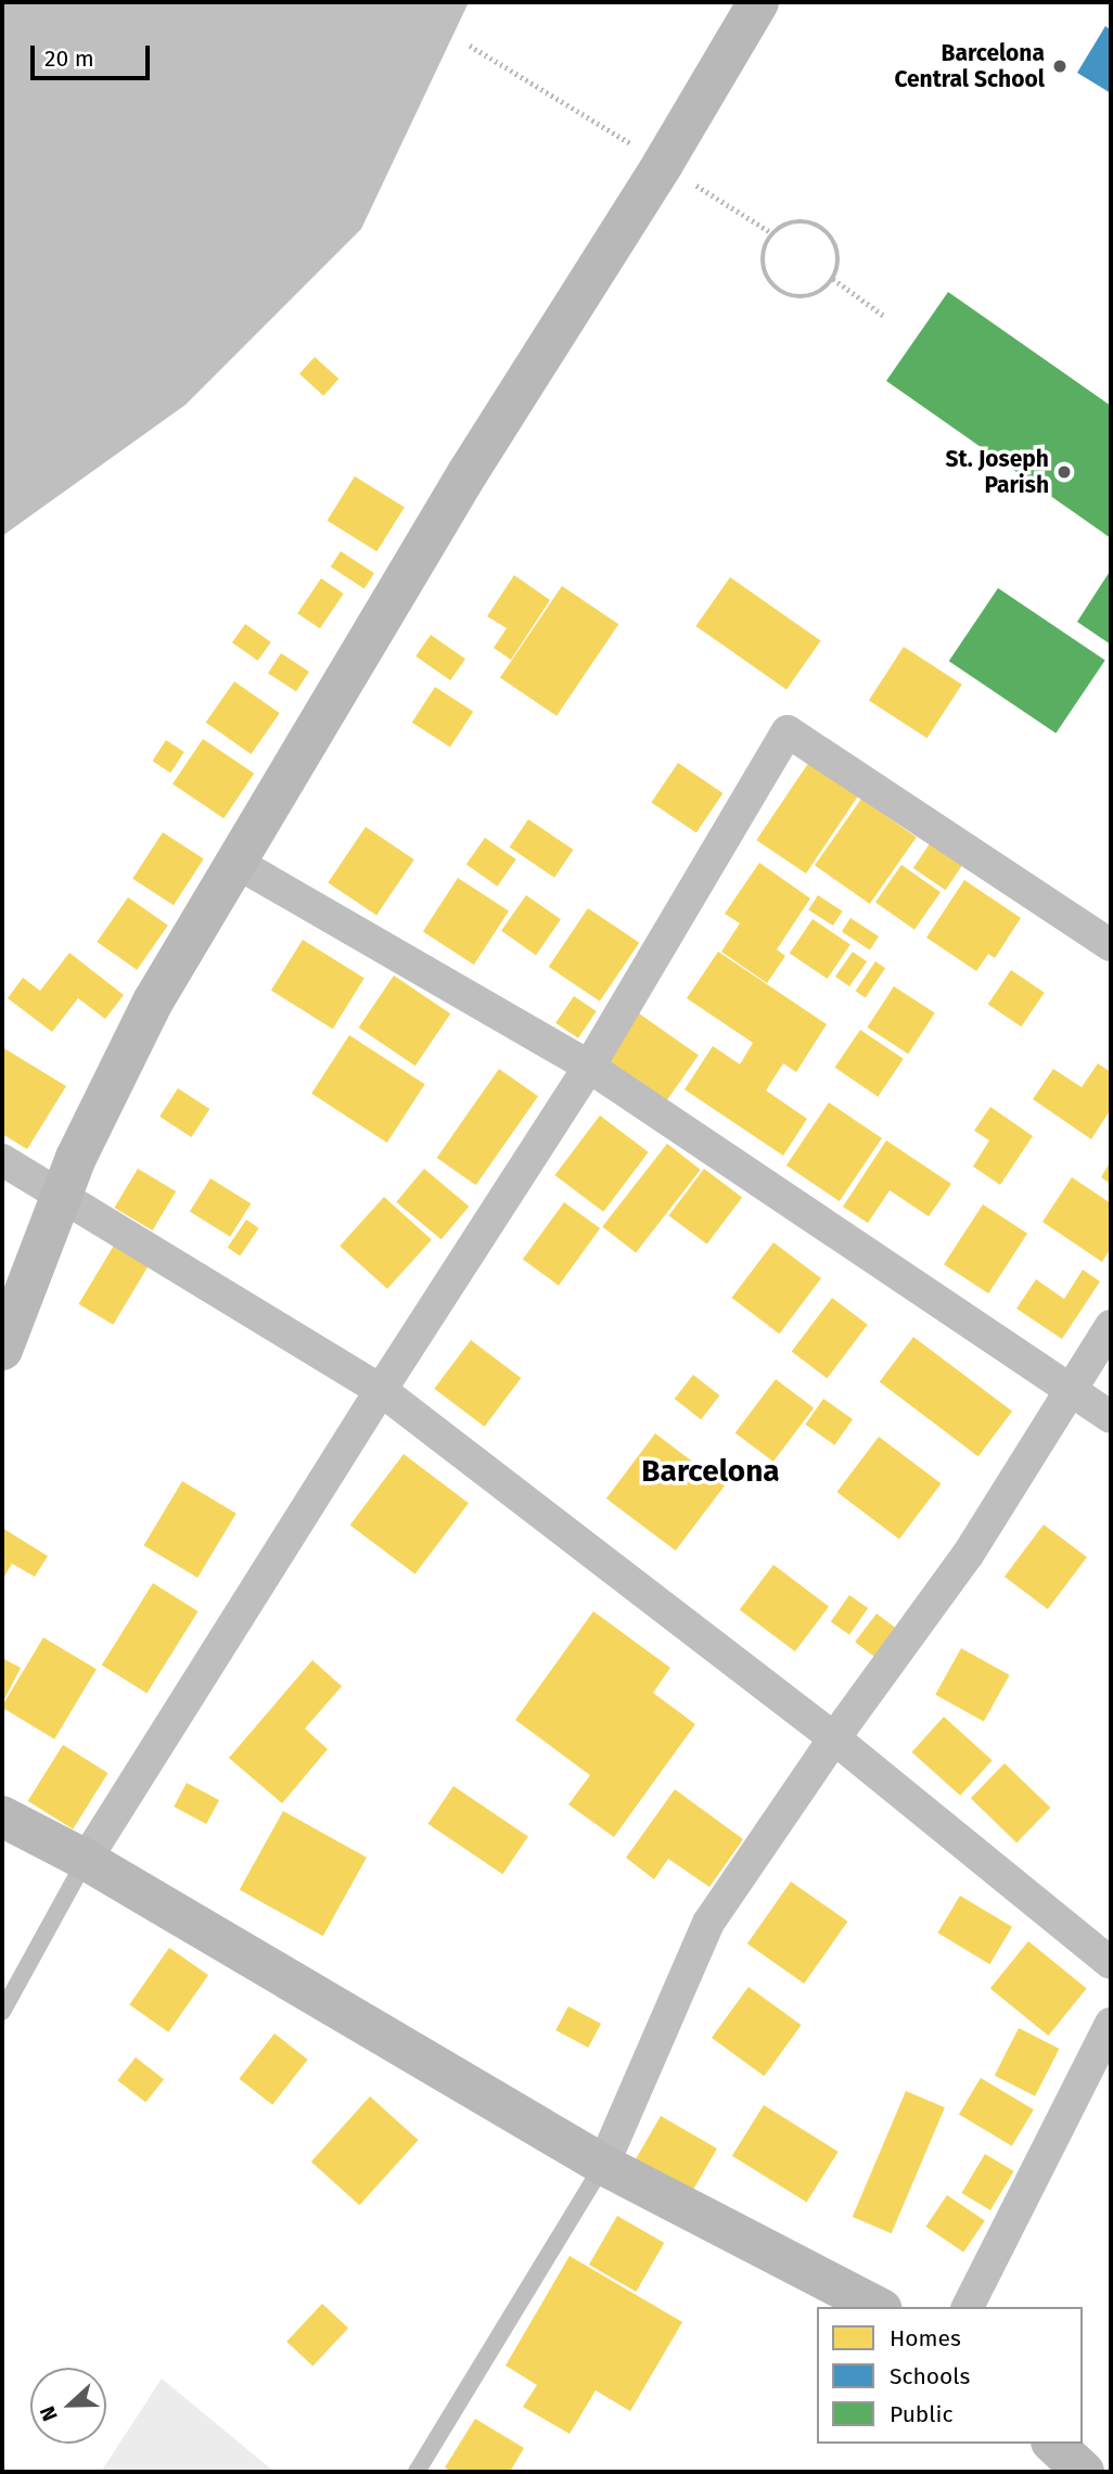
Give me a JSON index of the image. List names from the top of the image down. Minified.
{"districts":["Barcelona"],"places":["Barcelona Central School","St. Joseph Parish"],"legend":["Homes","Schools","Public"],"scale_bar":"20 m","north":"left"}
